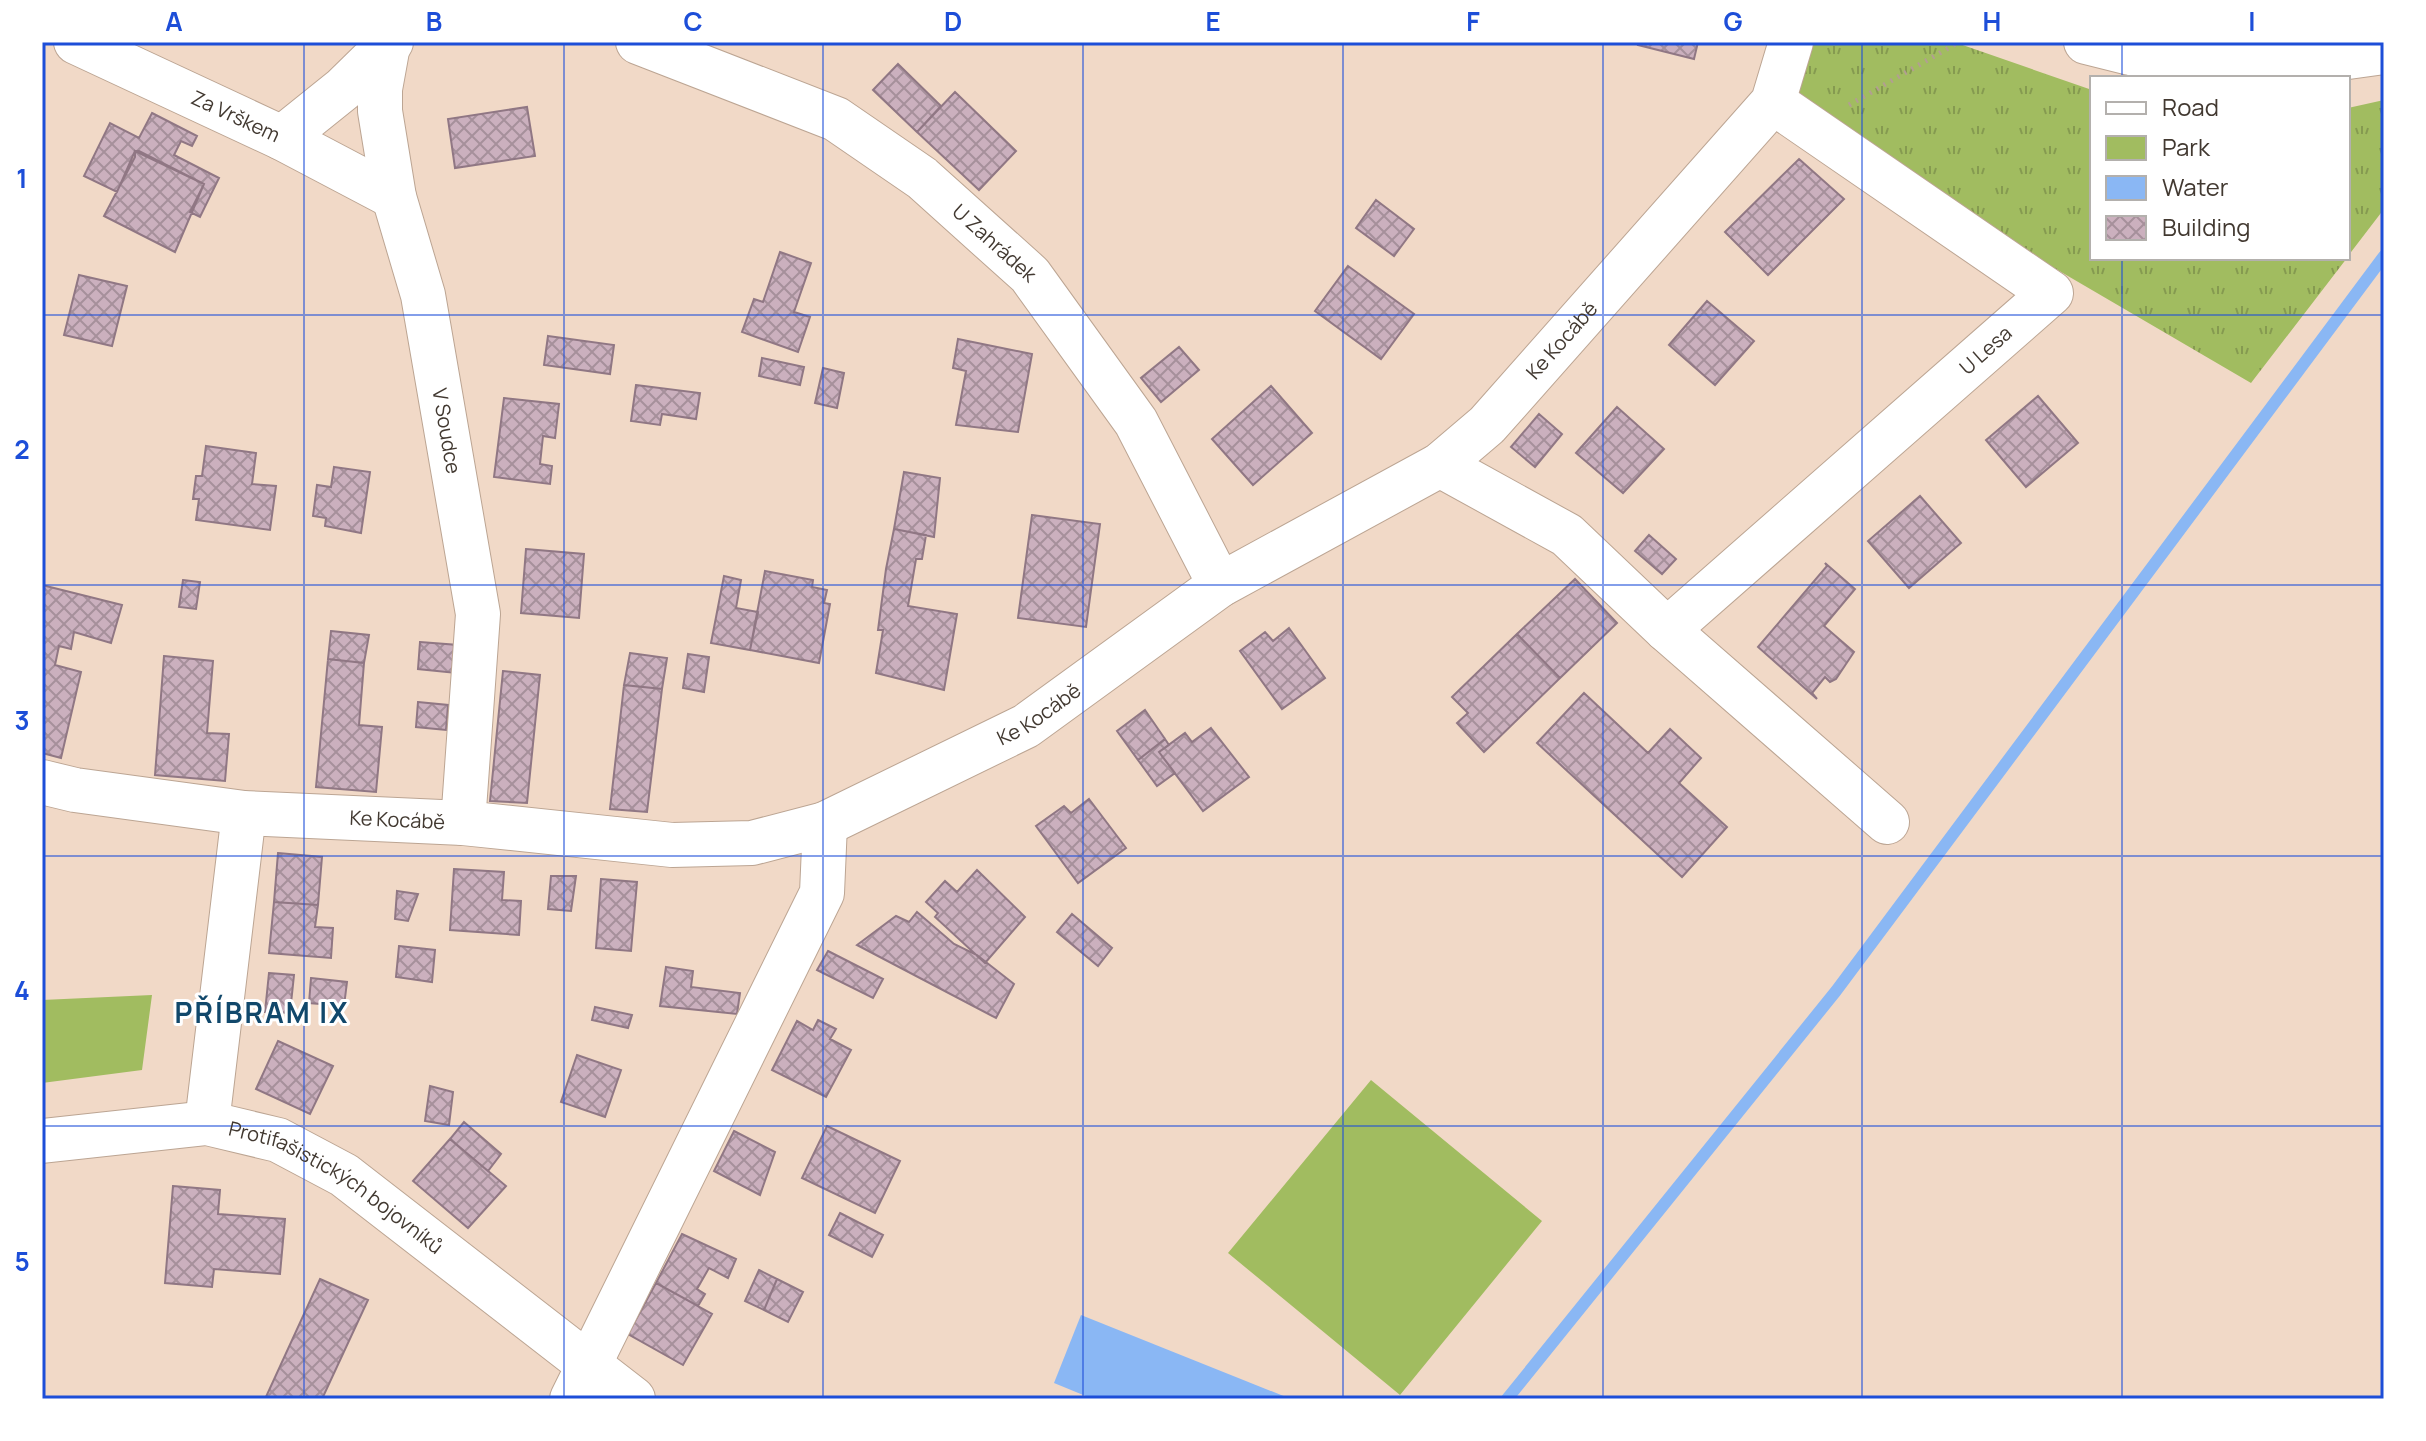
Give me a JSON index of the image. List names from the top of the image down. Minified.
{"streets":{"street":["Za Vrškem","U Zahrádek","Ke Kocábě","U Lesa","V Soudce","Protifašistických bojovníků"]},"crossings":[["Za Vrškem","V Soudce"],["U Zahrádek","Ke Kocábě"],["Ke Kocábě","U Lesa"],["Ke Kocábě","V Soudce"]],"districts":["PŘÍBRAM IX"],"legend":["Road","Park","Water","Building"],"grid":{"columns":["A","B","C","D","E","F","G","H","I"],"rows":["1","2","3","4","5"]}}
